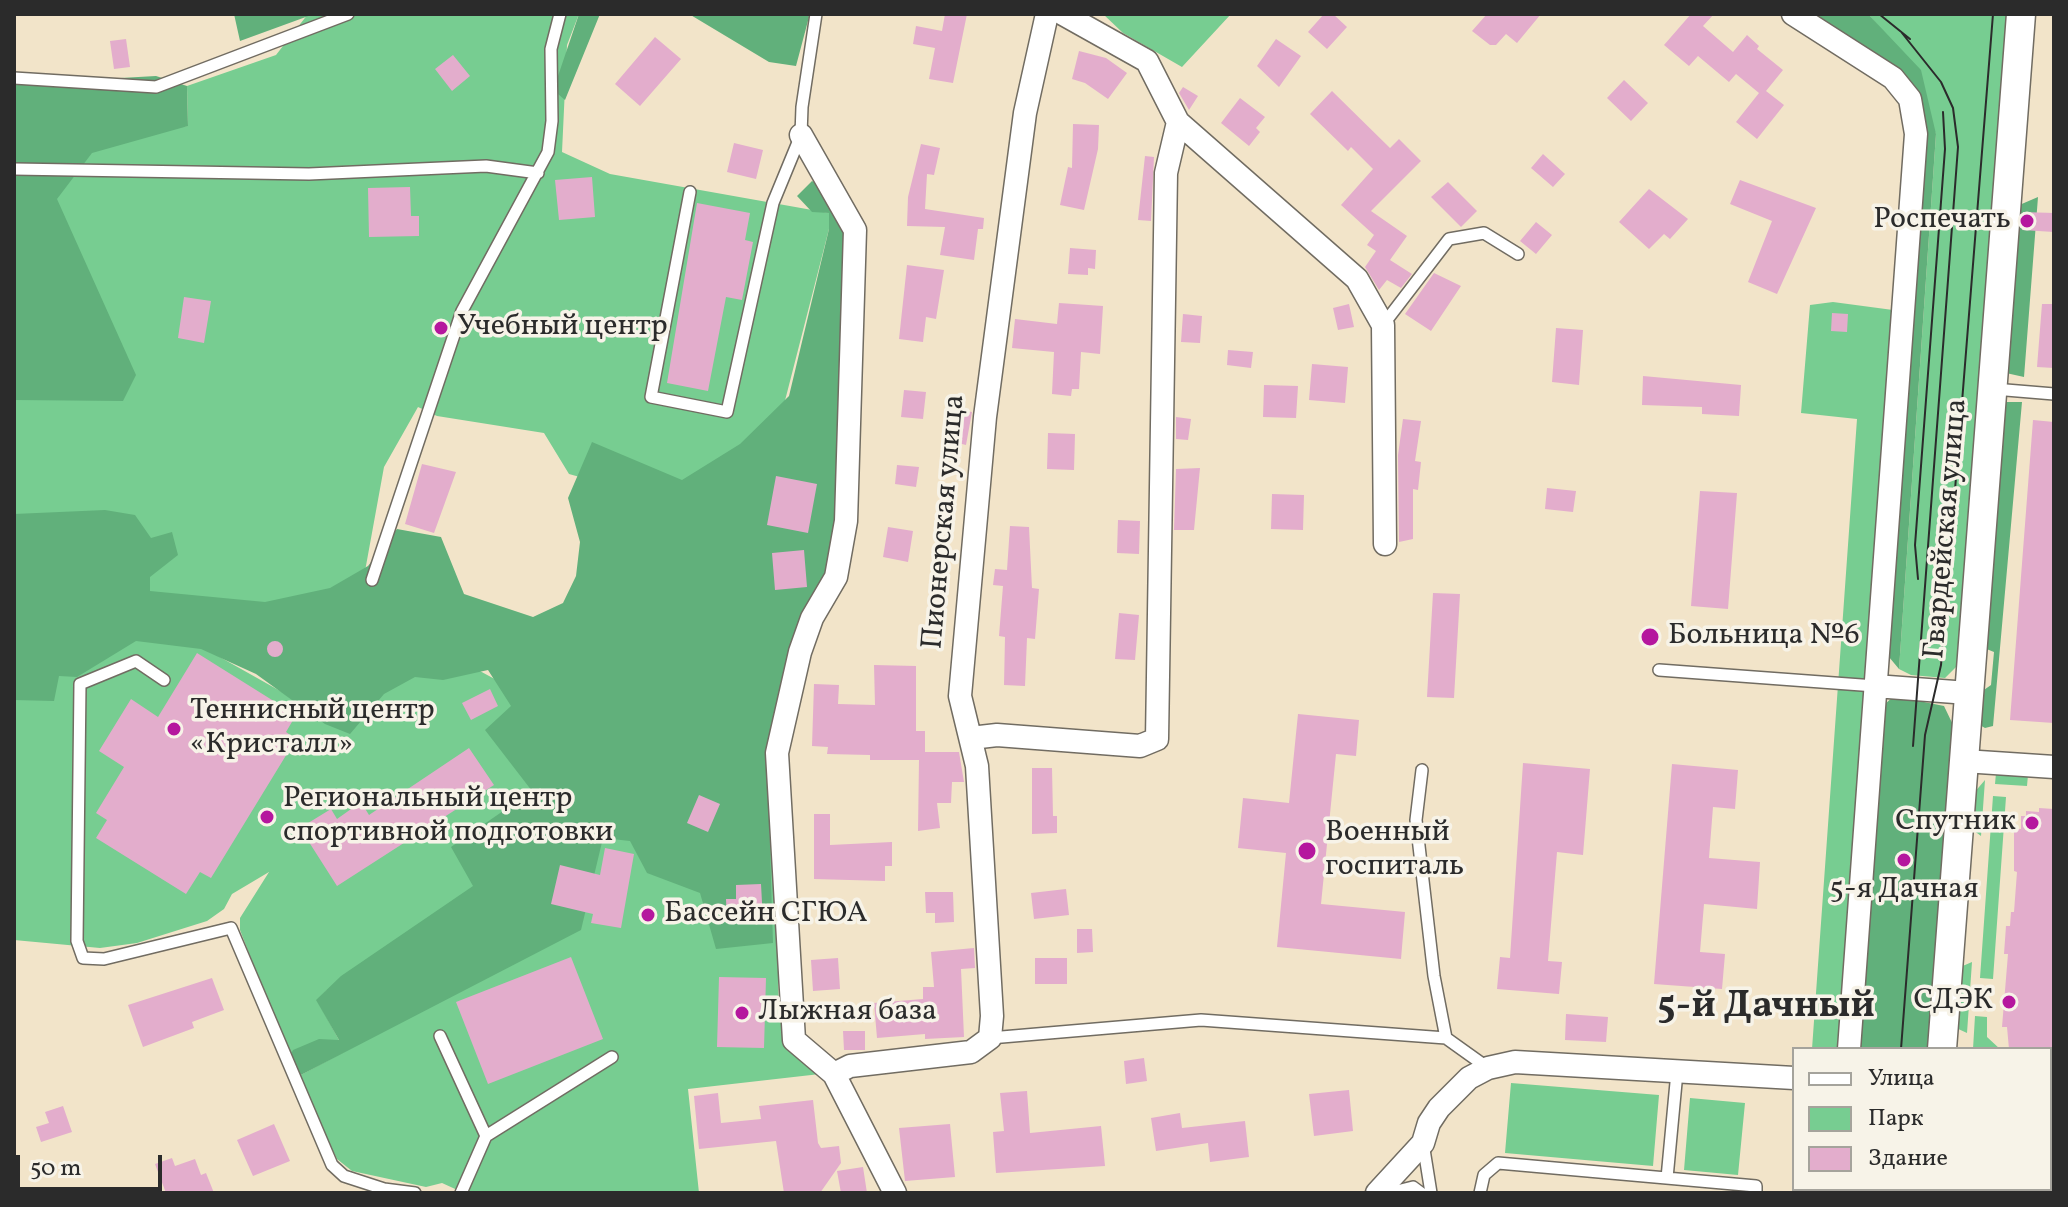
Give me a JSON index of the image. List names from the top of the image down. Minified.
{"streets":{"street":["Пионерская улица","Гвардейская улица"]},"districts":["5-й Дачный"],"places":["Роспечать","Учебный центр","Больница №6","Теннисный центр «Кристалл»","Региональный центр спортивной подготовки","Спутник","Военный госпиталь","5-я Дачная","Бассейн СГЮА","СДЭК","Лыжная база"],"legend":["Улица","Парк","Здание"],"scale_bar":"50 m"}
